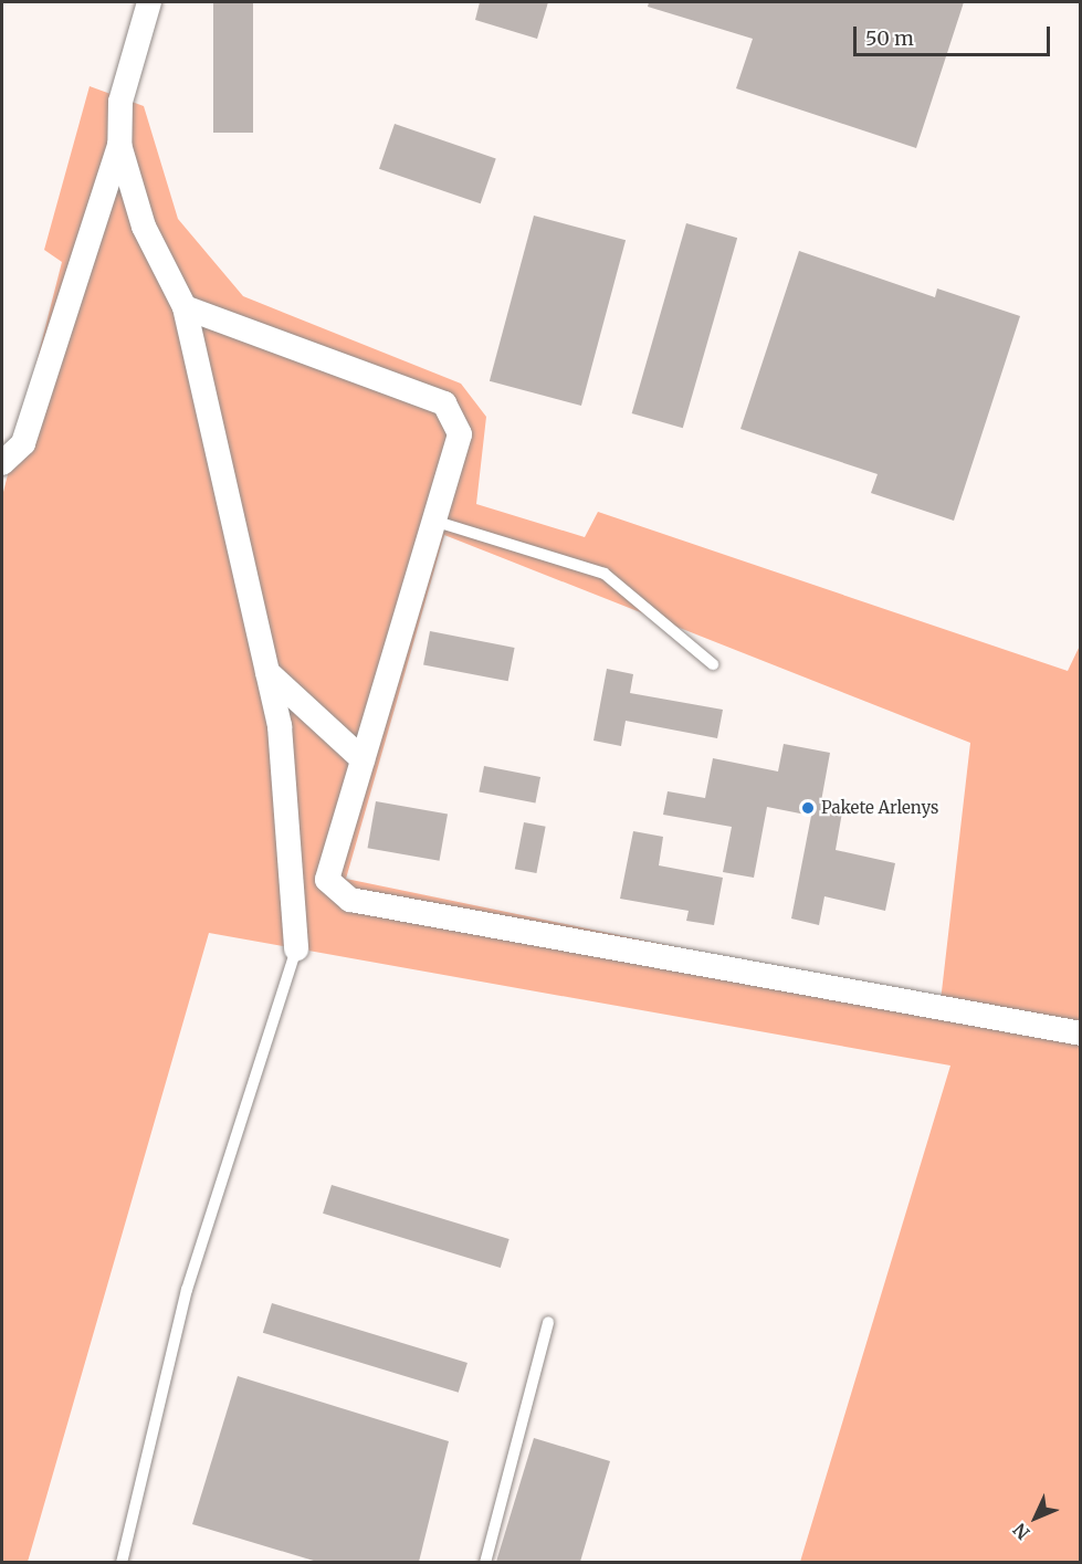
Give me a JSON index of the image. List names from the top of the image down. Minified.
{"places":["Pakete Arlenys"],"scale_bar":"50 m","north":"bottom left"}
